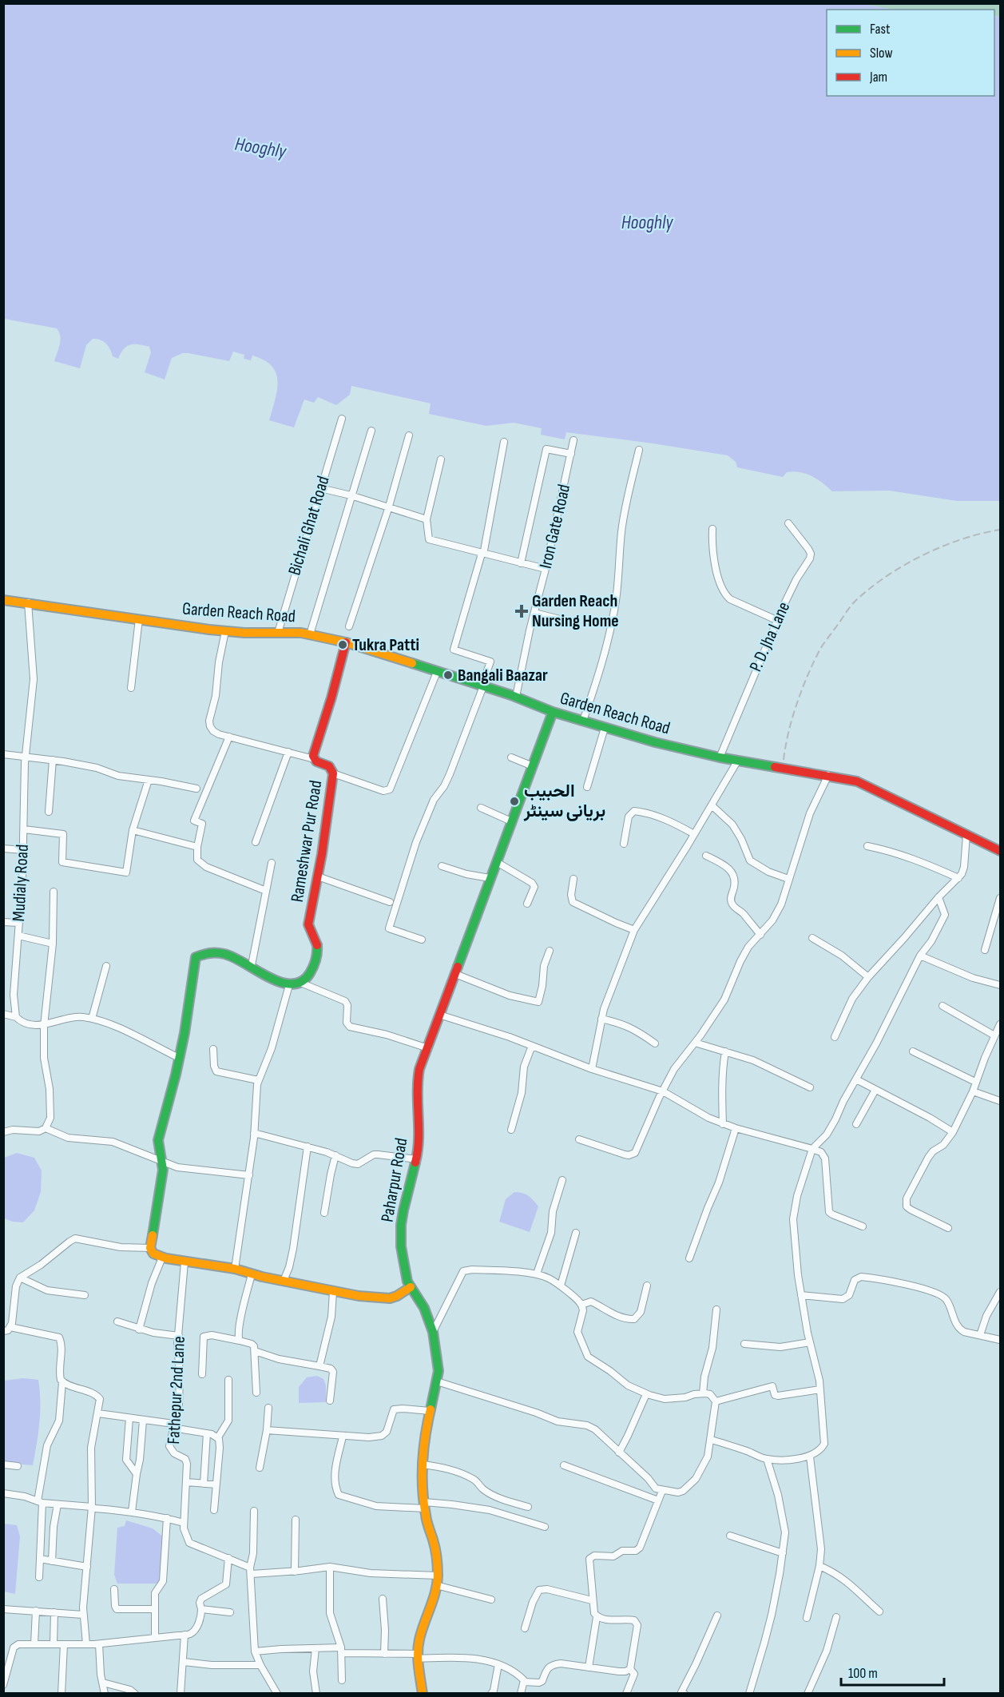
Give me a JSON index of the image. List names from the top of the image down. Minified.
{"streets":{"street":["Bichali Ghat Road","Iron Gate Road","Garden Reach Road","P. D. Jha Lane","Rameshwar Pur Road","Mudialy Road","Paharpur Road","Fathepur 2nd Lane"]},"crossings":[["Bichali Ghat Road","Garden Reach Road"],["Iron Gate Road","Garden Reach Road"],["Garden Reach Road","P. D. Jha Lane"],["Garden Reach Road","Rameshwar Pur Road"],["Garden Reach Road","Mudialy Road"],["Garden Reach Road","Paharpur Road"]],"water":["Hooghly"],"places":{"health":["Garden Reach Nursing Home"],"other":["Tukra Patti","Bangali Baazar","الحبیب بریانی سینٹر"]},"legend":["Fast","Slow","Jam"],"scale_bar":"100 m"}
